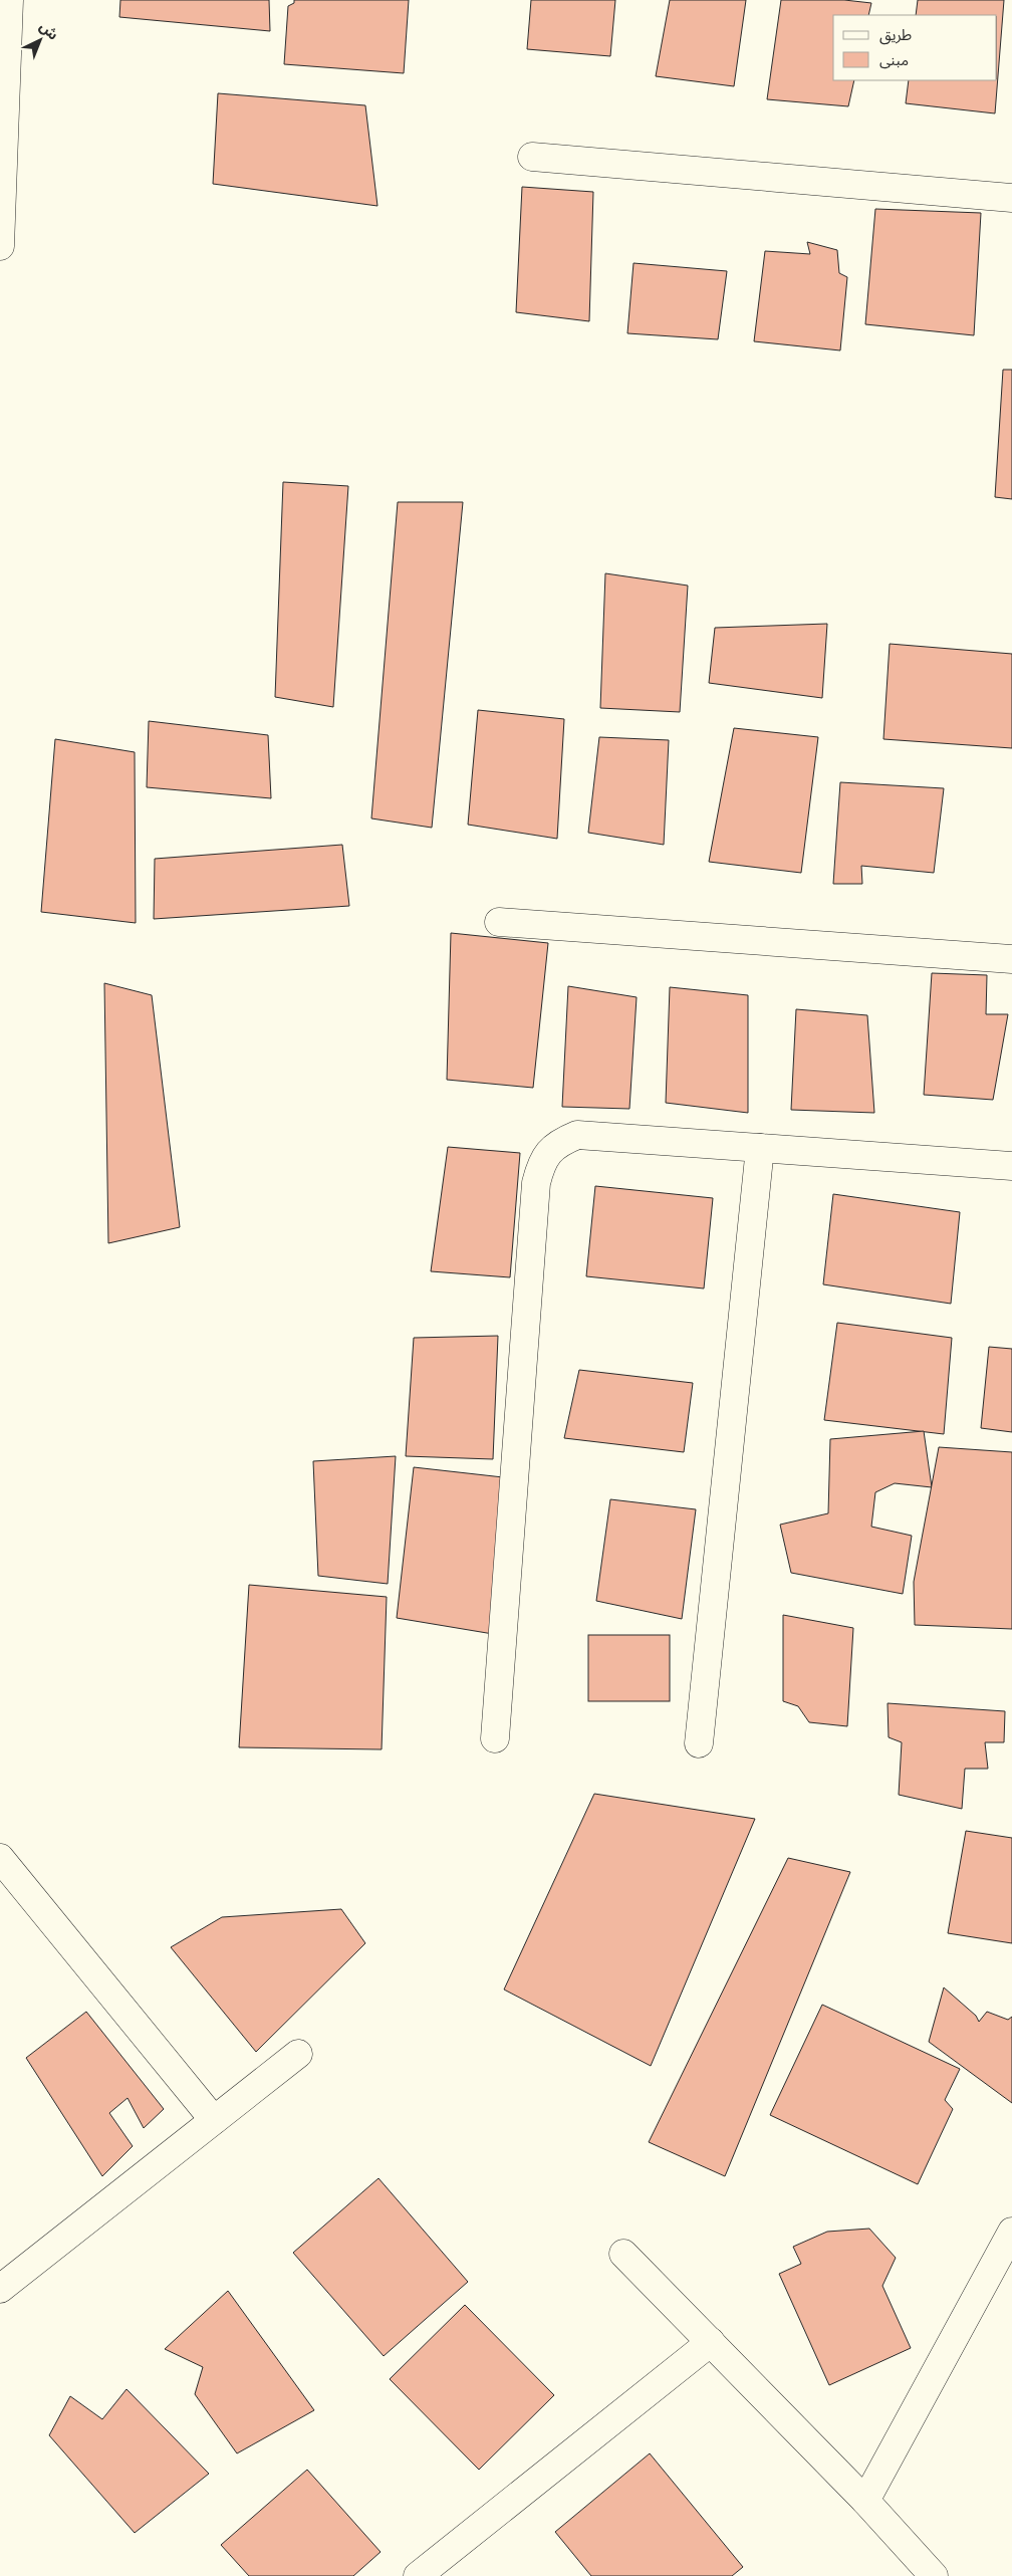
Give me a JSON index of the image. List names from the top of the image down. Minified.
{"legend":["طريق","مبنى"],"north":"top right"}
